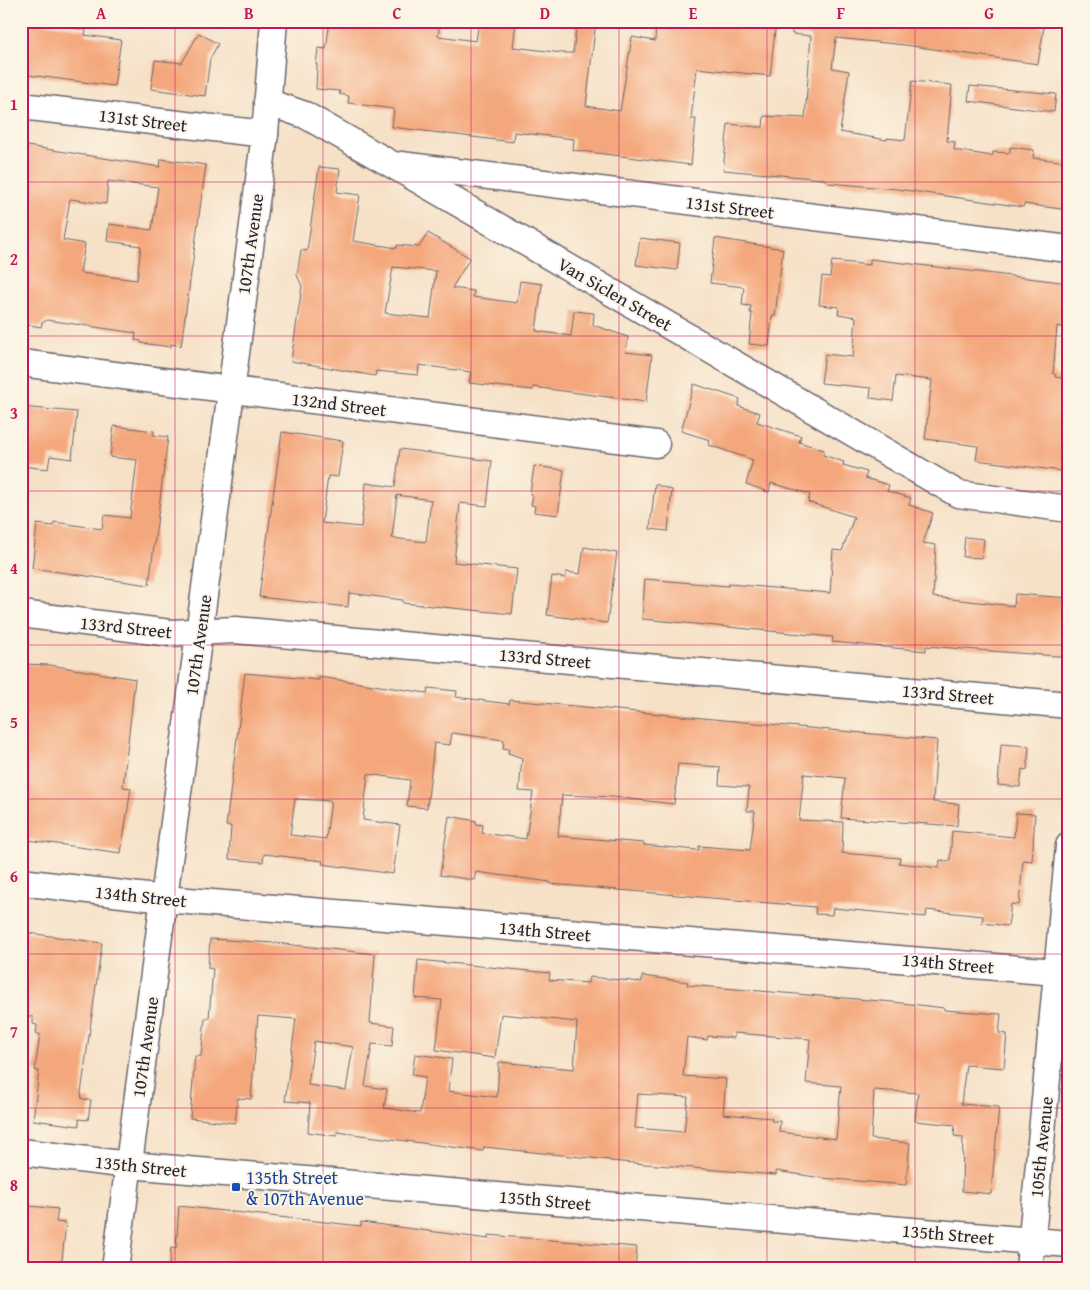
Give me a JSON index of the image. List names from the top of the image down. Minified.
{"streets":{"street":["131st Street","107th Avenue","Van Siclen Street","132nd Street","133rd Street","134th Street","105th Avenue","135th Street"]},"crossings":[["131st Street","107th Avenue"],["131st Street","Van Siclen Street"],["107th Avenue","Van Siclen Street"],["107th Avenue","132nd Street"],["107th Avenue","133rd Street"],["107th Avenue","134th Street"],["107th Avenue","135th Street"],["134th Street","105th Avenue"],["105th Avenue","135th Street"]],"places":{"transit":["135th Street & 107th Avenue"]},"grid":{"columns":["A","B","C","D","E","F","G"],"rows":["1","2","3","4","5","6","7","8"]}}
